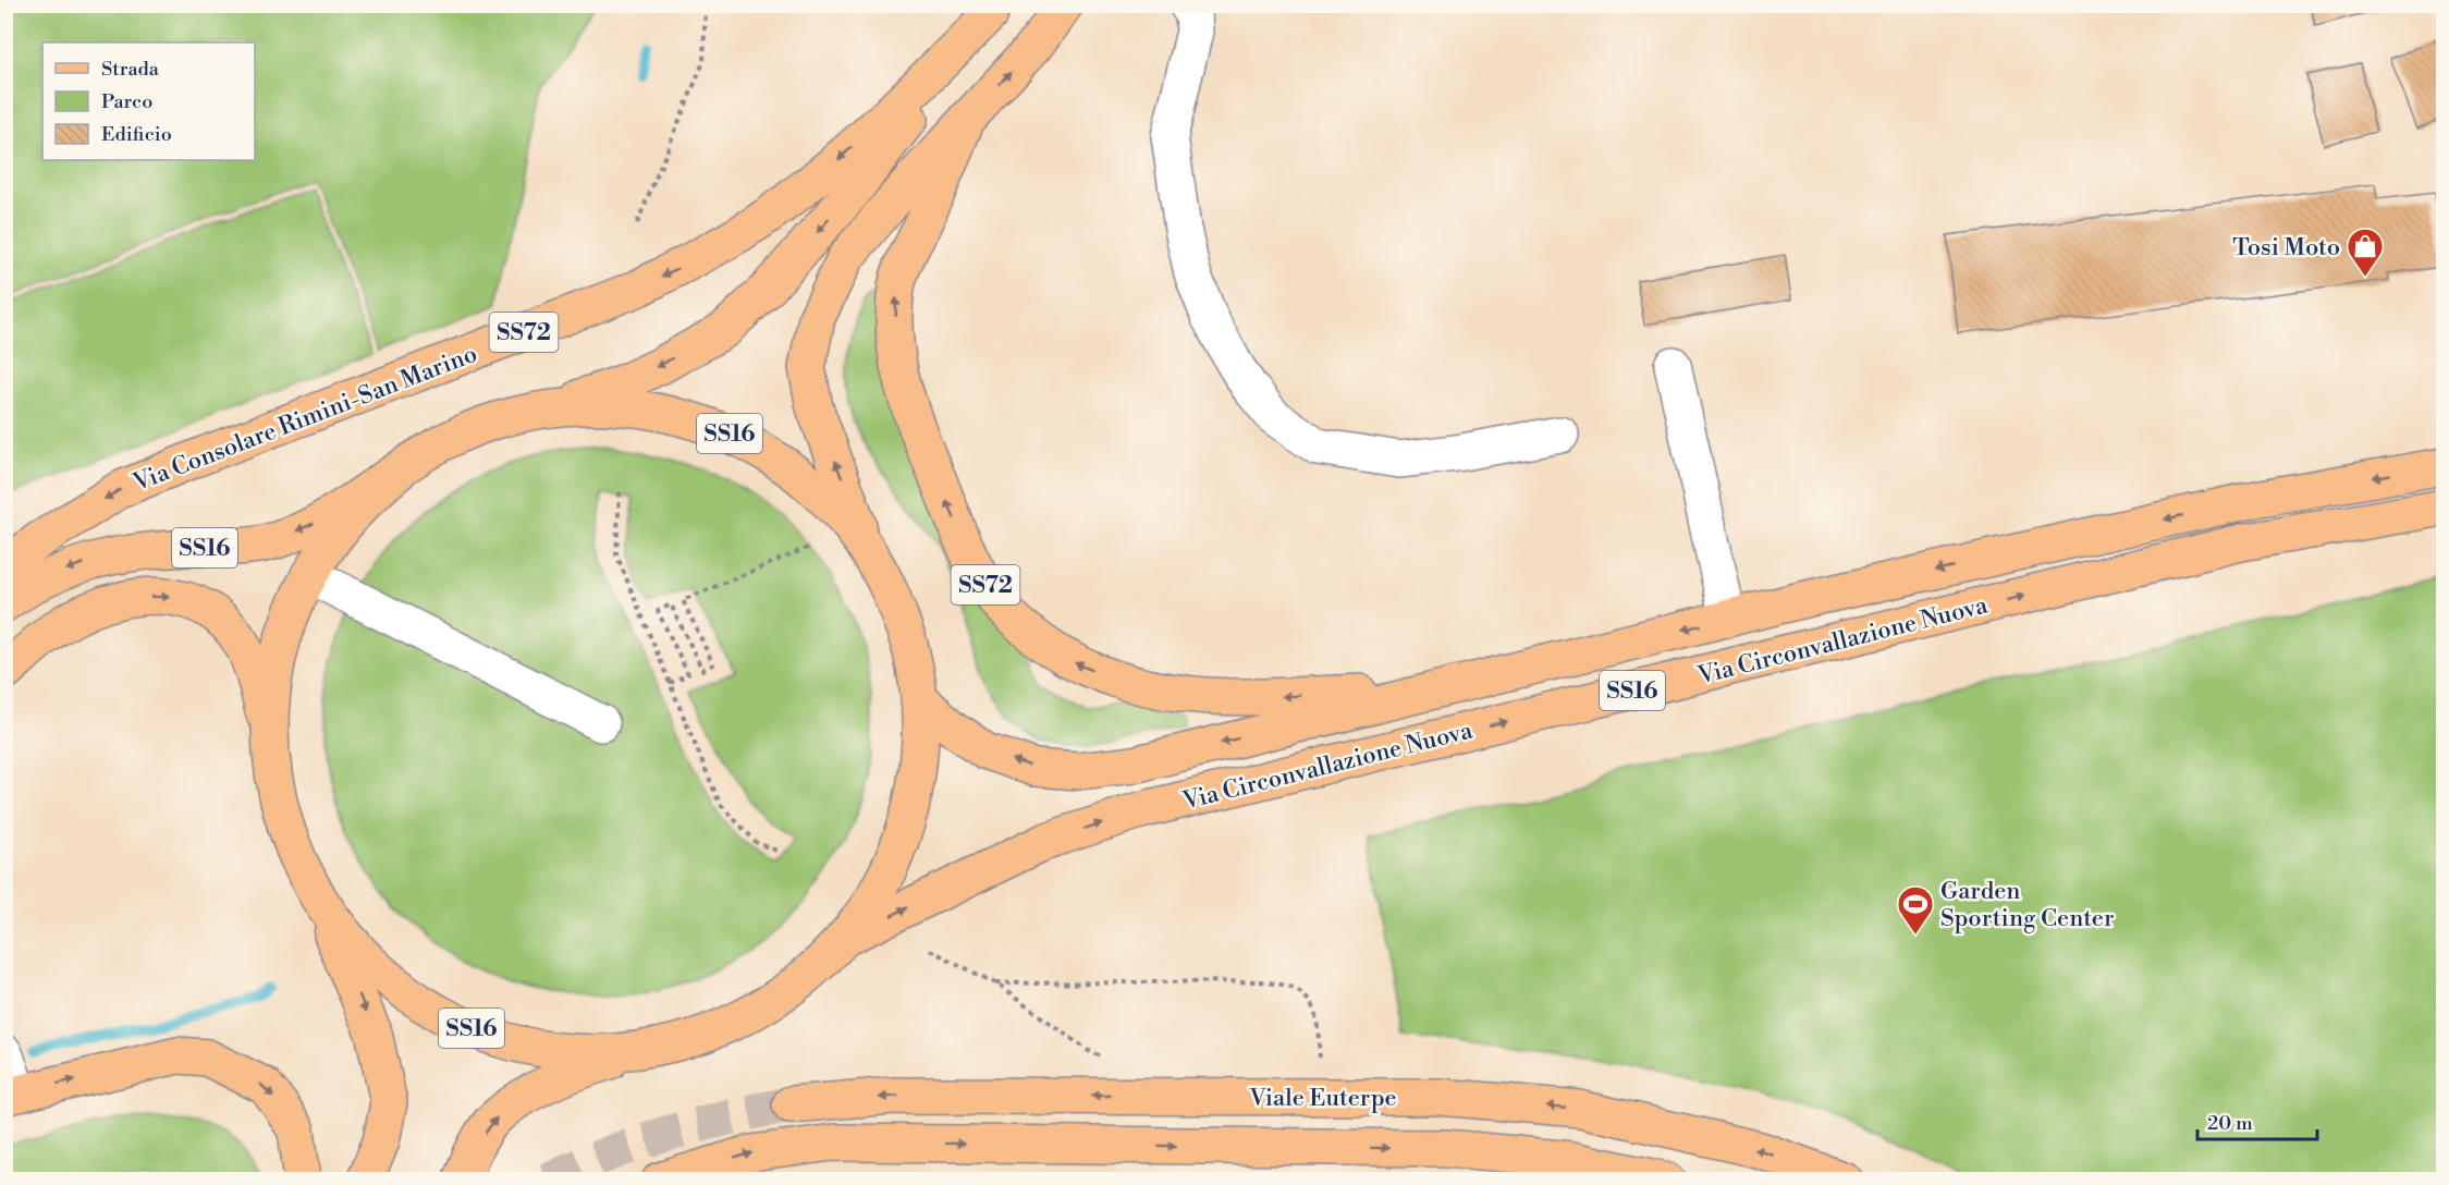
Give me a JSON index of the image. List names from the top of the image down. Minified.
{"streets":{"main road":["SS72","Via Consolare Rimini-San Marino","SS16","Via Circonvallazione Nuova","Viale Euterpe"]},"crossings":[["SS72","Via Circonvallazione Nuova"],["Via Consolare Rimini-San Marino","Via Circonvallazione Nuova"]],"one_way":["Via Consolare Rimini-San Marino"],"places":{"shop":["Tosi Moto"],"sports":["Garden Sporting Center"]},"legend":["Strada","Parco","Edificio"],"scale_bar":"20 m"}
